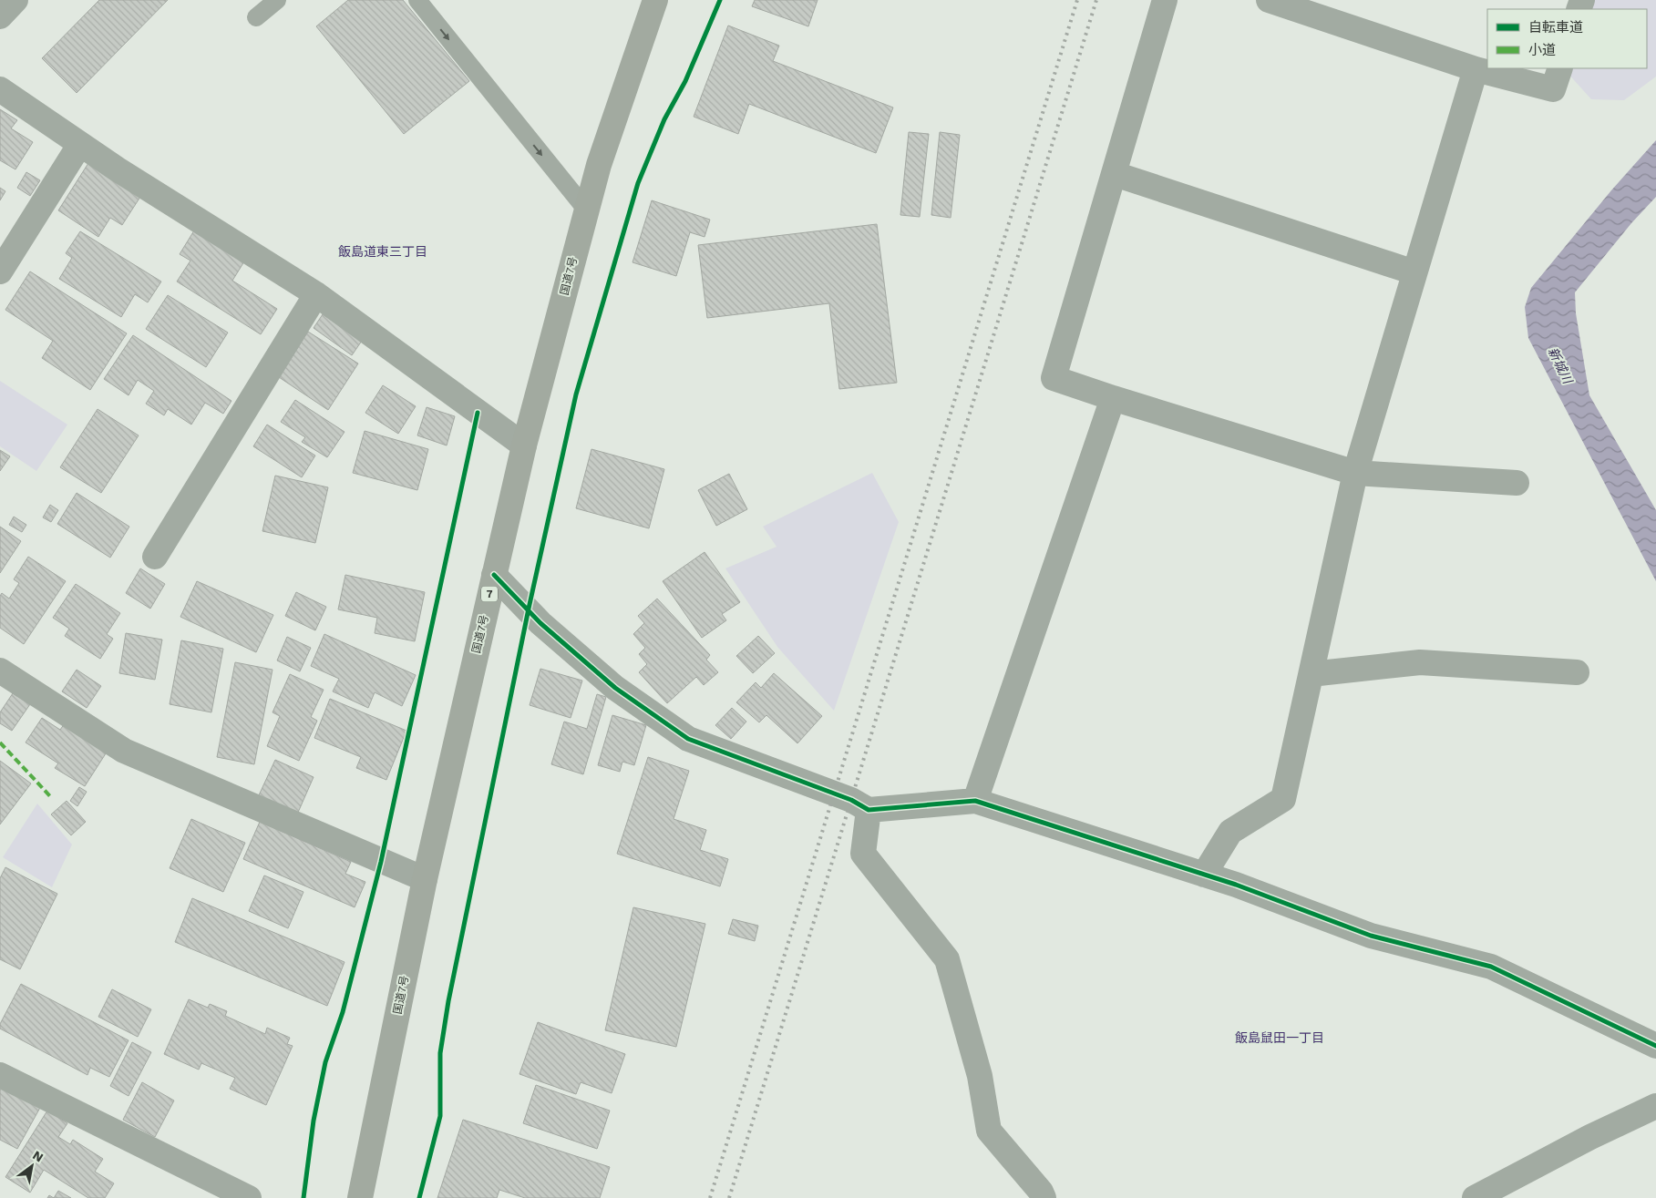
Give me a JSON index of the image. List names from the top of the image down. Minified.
{"streets":{"highway":["国道7号","7"]},"districts":["飯島道東三丁目","飯島鼠田一丁目"],"water":["新城川"],"legend":["自転車道","小道"],"north":"top right"}
